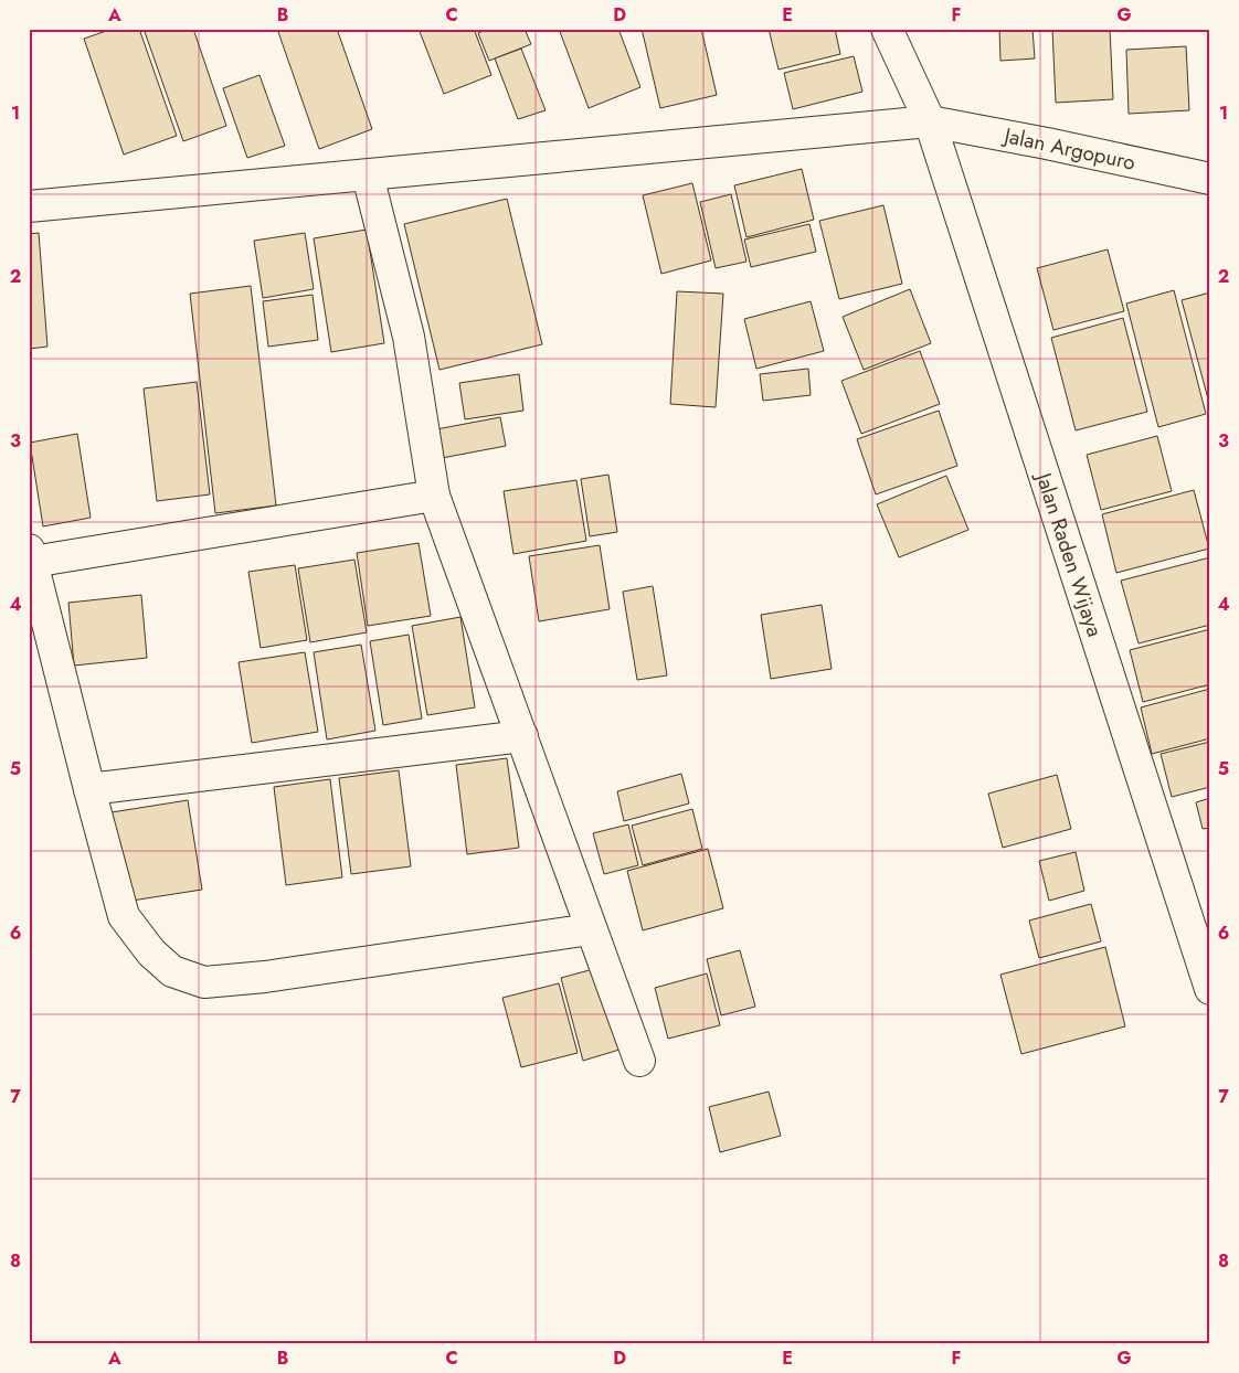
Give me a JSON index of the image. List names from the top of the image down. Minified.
{"streets":{"main road":["Jalan Argopuro","Jalan Raden Wijaya"]},"crossings":[["Jalan Argopuro","Jalan Raden Wijaya"]],"grid":{"columns":["A","B","C","D","E","F","G"],"rows":["1","2","3","4","5","6","7","8"]}}
